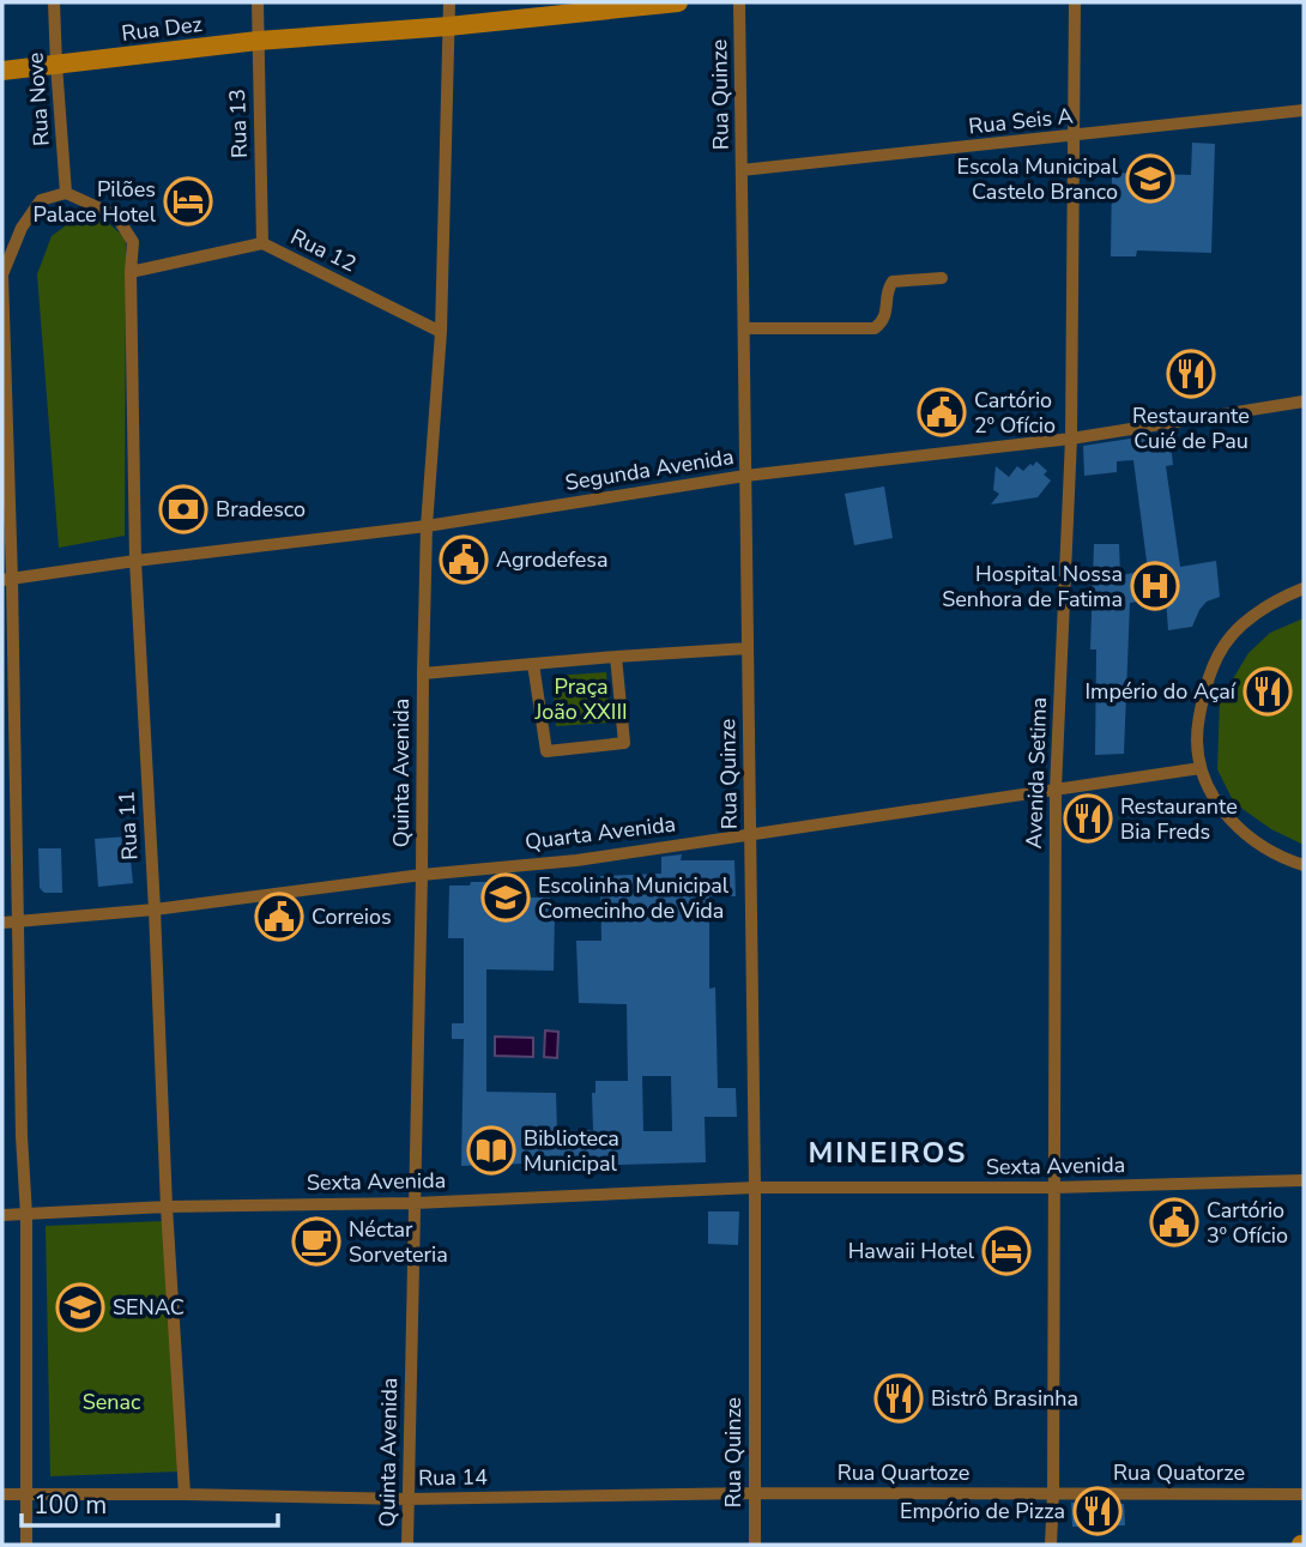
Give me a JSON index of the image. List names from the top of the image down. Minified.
{"streets":{"street":["Rua Dez","Rua Quinze","Rua Nove","Rua Seis A","Rua 13","Rua 12","Segunda Avenida","Quinta Avenida","Avenida Setima","Rua 11","Quarta Avenida","Sexta Avenida","Rua Quartoze","Rua Quatorze","Rua 14"]},"crossings":[["Rua Dez","Rua Nove"],["Rua Dez","Rua 13"],["Rua Dez","Quinta Avenida"],["Rua Quinze","Rua Seis A"],["Rua Quinze","Segunda Avenida"],["Rua Quinze","Quarta Avenida"],["Rua Quinze","Sexta Avenida"],["Rua Quinze","Rua Quartoze"],["Rua Quinze","Rua 14"],["Rua Nove","Rua 11"],["Rua Seis A","Avenida Setima"],["Rua 13","Rua 12"],["Rua 12","Quinta Avenida"],["Rua 12","Rua 11"],["Segunda Avenida","Quinta Avenida"],["Segunda Avenida","Avenida Setima"],["Segunda Avenida","Rua 11"],["Quinta Avenida","Quarta Avenida"],["Quinta Avenida","Sexta Avenida"],["Quinta Avenida","Rua 14"],["Avenida Setima","Quarta Avenida"],["Avenida Setima","Sexta Avenida"],["Avenida Setima","Rua Quartoze"],["Avenida Setima","Rua Quatorze"],["Rua 11","Quarta Avenida"],["Rua 11","Sexta Avenida"],["Rua 11","Rua 14"],["Rua Quartoze","Rua Quatorze"],["Rua Quartoze","Rua 14"]],"districts":["MINEIROS"],"parks":["Praça João XXIII","Senac"],"places":{"school or university":["Escola Municipal Castelo Branco","Escolinha Municipal Comecinho de Vida","SENAC"],"hotel":["Pilões Palace Hotel","Hawaii Hotel"],"restaurant":["Restaurante Cuié de Pau","Império do Açaí","Restaurante Bia Freds","Bistrô Brasinha","Empório de Pizza"],"public building":["Cartório 2º Ofício","Agrodefesa","Correios","Cartório 3º Ofício"],"bank":["Bradesco"],"hospital":["Hospital Nossa Senhora de Fatima"],"library":["Biblioteca Municipal"],"cafe":["Néctar Sorveteria"]},"scale_bar":"100 m"}
